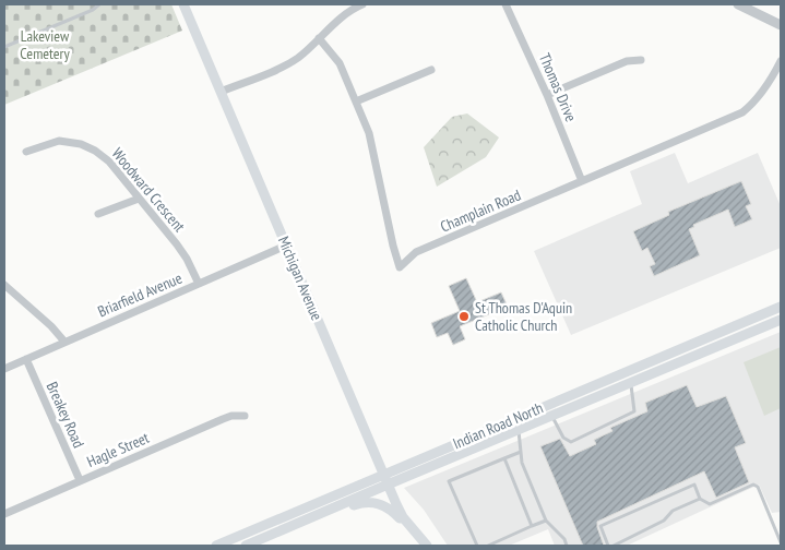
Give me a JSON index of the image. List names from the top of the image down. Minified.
{"streets":{"main road":["Michigan Avenue","Indian Road North"],"street":["Thomas Drive","Woodward Crescent","Champlain Road","Briarfield Avenue","Breakey Road","Hagle Street"]},"crossings":[["Thomas Drive","Champlain Road"],["Woodward Crescent","Briarfield Avenue"],["Michigan Avenue","Briarfield Avenue"],["Michigan Avenue","Indian Road North"],["Briarfield Avenue","Breakey Road"],["Breakey Road","Hagle Street"]],"parks":["Lakeview Cemetery"],"places":["St Thomas D'Aquin Catholic Church"]}
